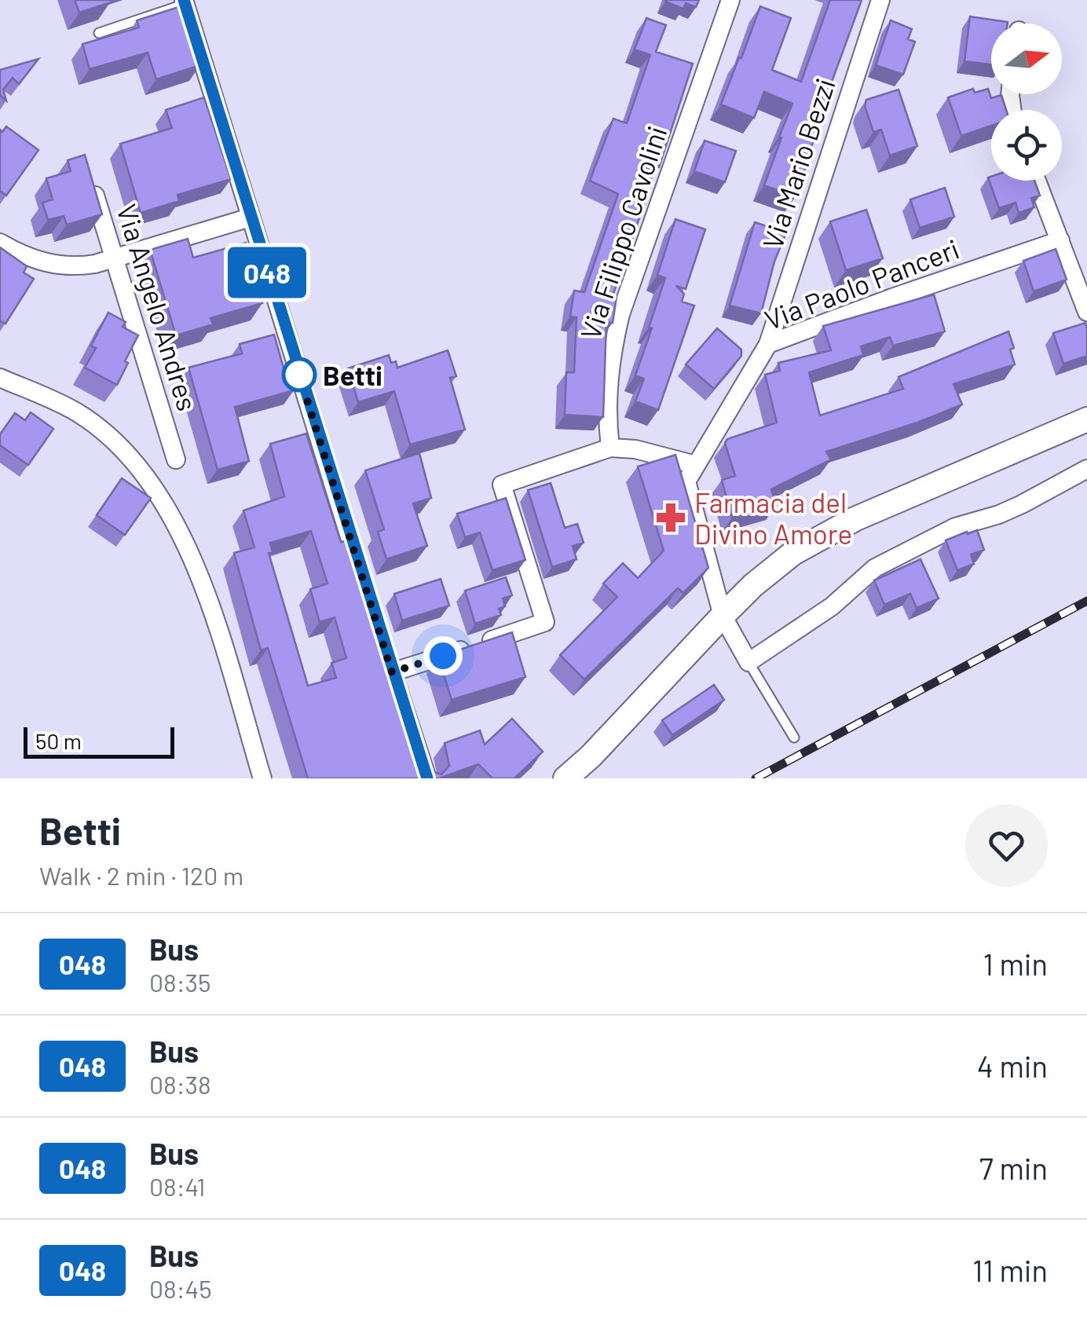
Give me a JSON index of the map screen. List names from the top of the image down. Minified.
{"streets":{"street":["Via Mario Bezzi","Via Filippo Cavolini","Via Paolo Panceri","Via Angelo Andres"]},"crossings":[["Via Mario Bezzi","Via Paolo Panceri"]],"places":{"other":["Betti"],"pharmacy":["Farmacia del Divino Amore"]},"lines":["bus line 048"],"scale_bar":"50 m","north":"right","page":{"on_map":"048","scale":"50 m","heading":["Betti","Walk · 2 min · 120 m"],"list":[{"mark":"048","name":"Bus","note":"08:35","value":"1 min"},{"mark":"048","name":"Bus","note":"08:38","value":"4 min"},{"mark":"048","name":"Bus","note":"08:41","value":"7 min"},{"mark":"048","name":"Bus","note":"08:45","value":"11 min"}]}}
